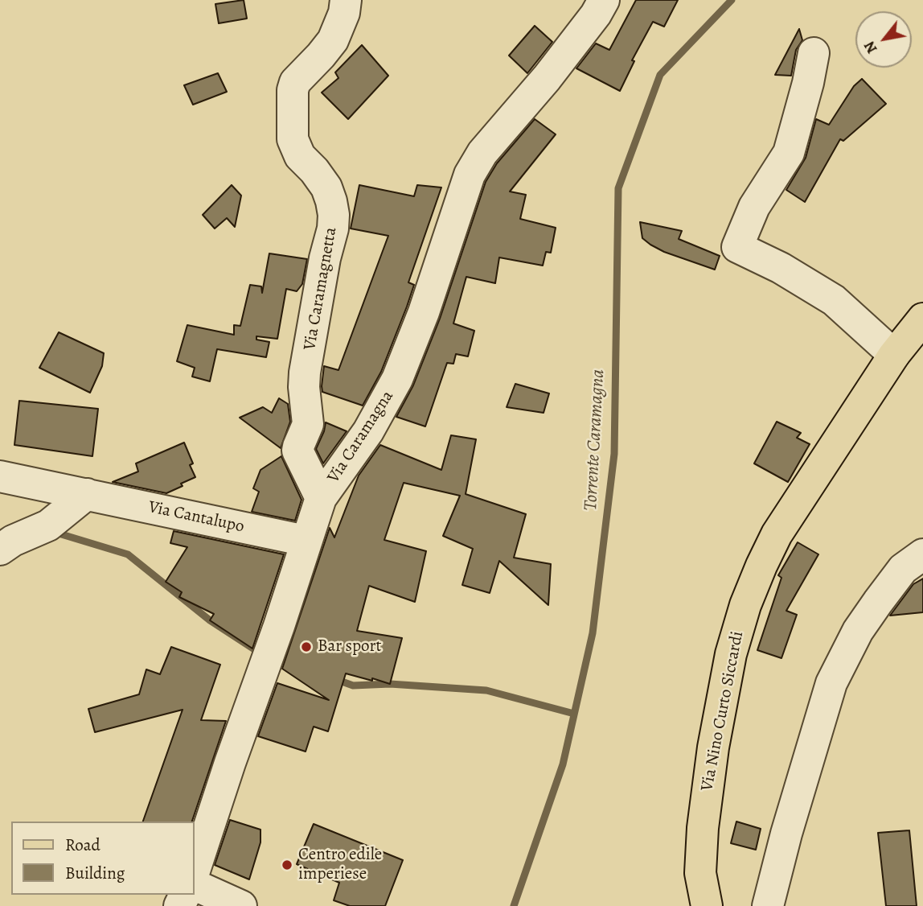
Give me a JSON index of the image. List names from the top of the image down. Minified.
{"streets":{"main road":["Via Nino Curto Siccardi"],"street":["Via Caramagnetta","Via Caramagna","Via Cantalupo"]},"crossings":[["Via Caramagnetta","Via Caramagna"],["Via Caramagna","Via Cantalupo"]],"water":["Torrente Caramagna"],"places":["Bar sport","Centro edile imperiese"],"legend":["Road","Building"],"north":"bottom left"}
